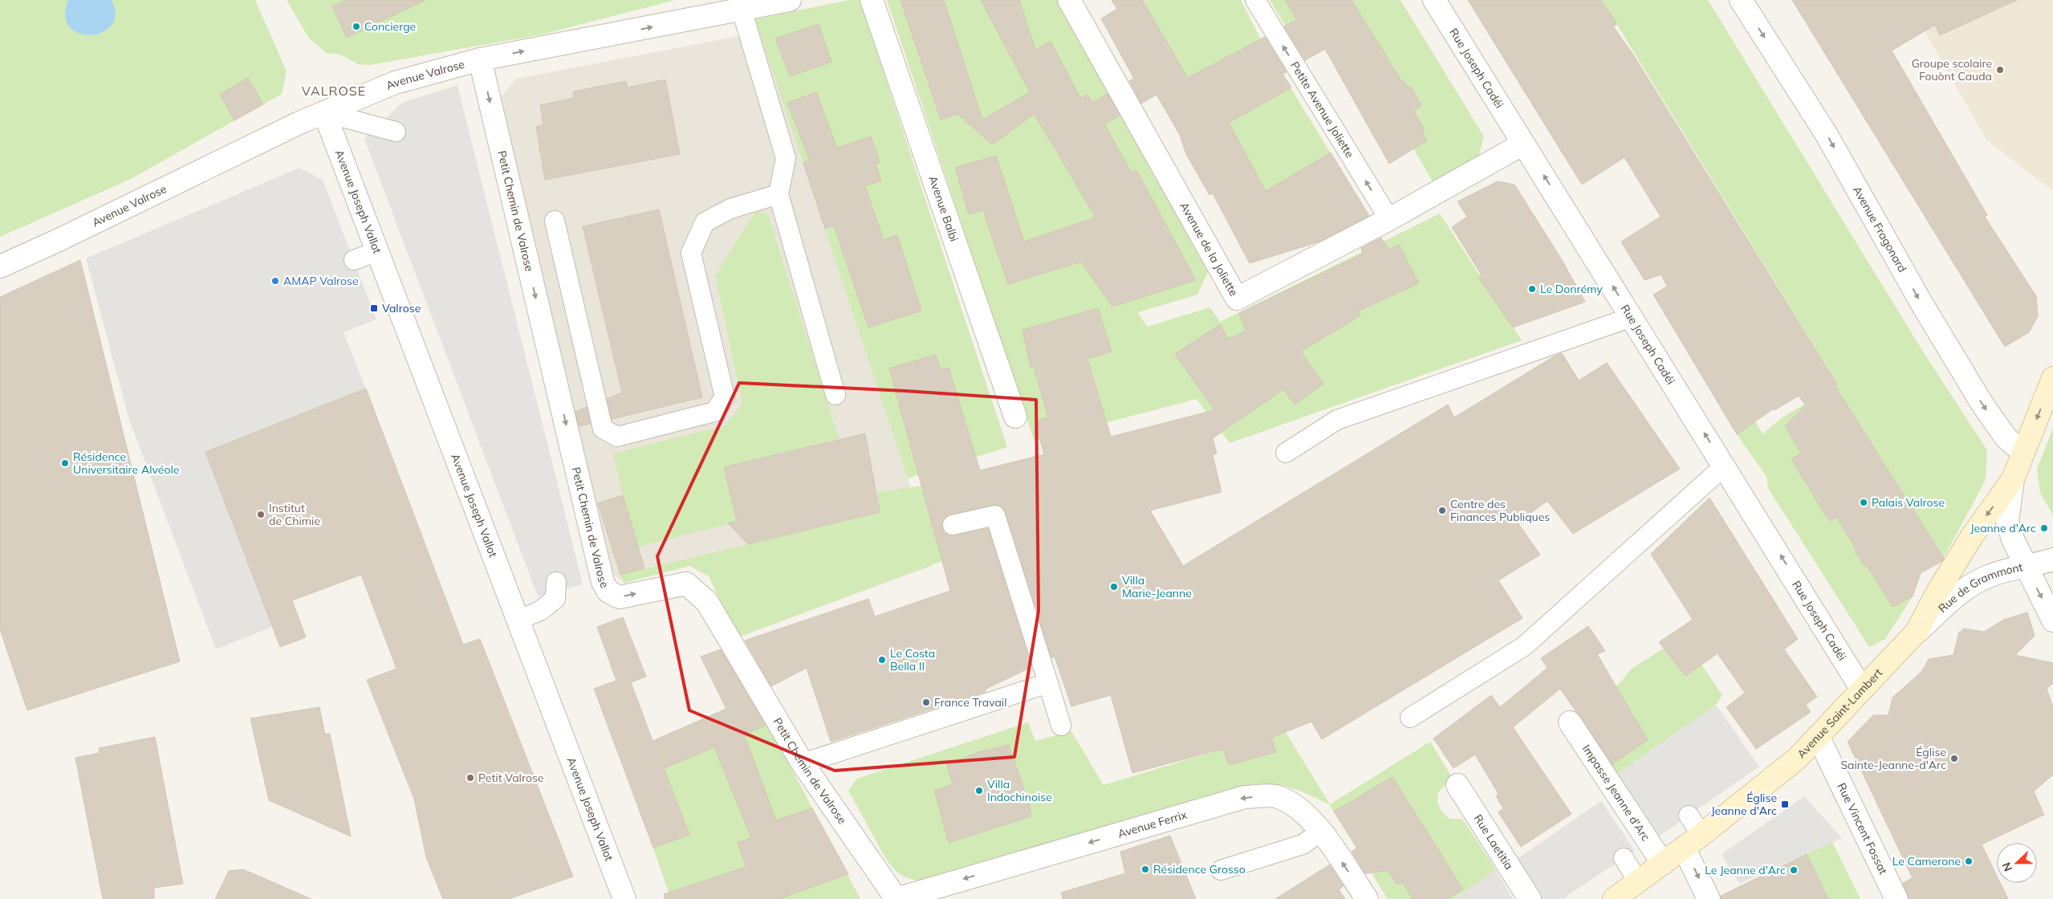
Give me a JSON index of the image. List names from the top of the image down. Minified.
{"streets":{"street":["Rue Joseph Cadéi","Avenue Valrose","Avenue Joseph Vallot","Avenue Balbi","Petit Chemin de Valrose","Avenue Fragonard","Avenue de la Joliette","Rue de Grammont","Avenue Saint-Lambert","Impasse Jeanne d'Arc","Avenue Ferrix","Rue Vincent Fossat","Rue Laetitia"],"lane":["Petite Avenue Joliette"]},"crossings":[["Rue Joseph Cadéi","Avenue de la Joliette"],["Rue Joseph Cadéi","Avenue Saint-Lambert"],["Avenue Valrose","Avenue Joseph Vallot"],["Avenue Valrose","Petit Chemin de Valrose"],["Petite Avenue Joliette","Avenue de la Joliette"],["Petit Chemin de Valrose","Avenue Ferrix"],["Avenue Fragonard","Avenue Saint-Lambert"],["Rue de Grammont","Avenue Saint-Lambert"],["Avenue Saint-Lambert","Impasse Jeanne d'Arc"],["Avenue Saint-Lambert","Rue Vincent Fossat"]],"one_way":["Rue Joseph Cadéi","Petite Avenue Joliette","Petit Chemin de Valrose","Avenue Fragonard","Avenue Saint-Lambert","Avenue Ferrix"],"districts":["VALROSE"],"places":{"other":["Concierge","Groupe scolaire Fouònt Cauda","AMAP Valrose","Le Donrémy","Résidence Universitaire Alvéole","Palais Valrose","Centre des Finances Publiques","Institut de Chimie","Jeanne d'Arc","Villa Marie-Jeanne","Le Costa Bella II","France Travail","Église Sainte-Jeanne-d'Arc","Petit Valrose","Villa Indochinoise","Le Camerone","Résidence Grosso","Le Jeanne d'Arc"],"transit":["Valrose","Église Jeanne d'Arc"]},"north":"left"}
